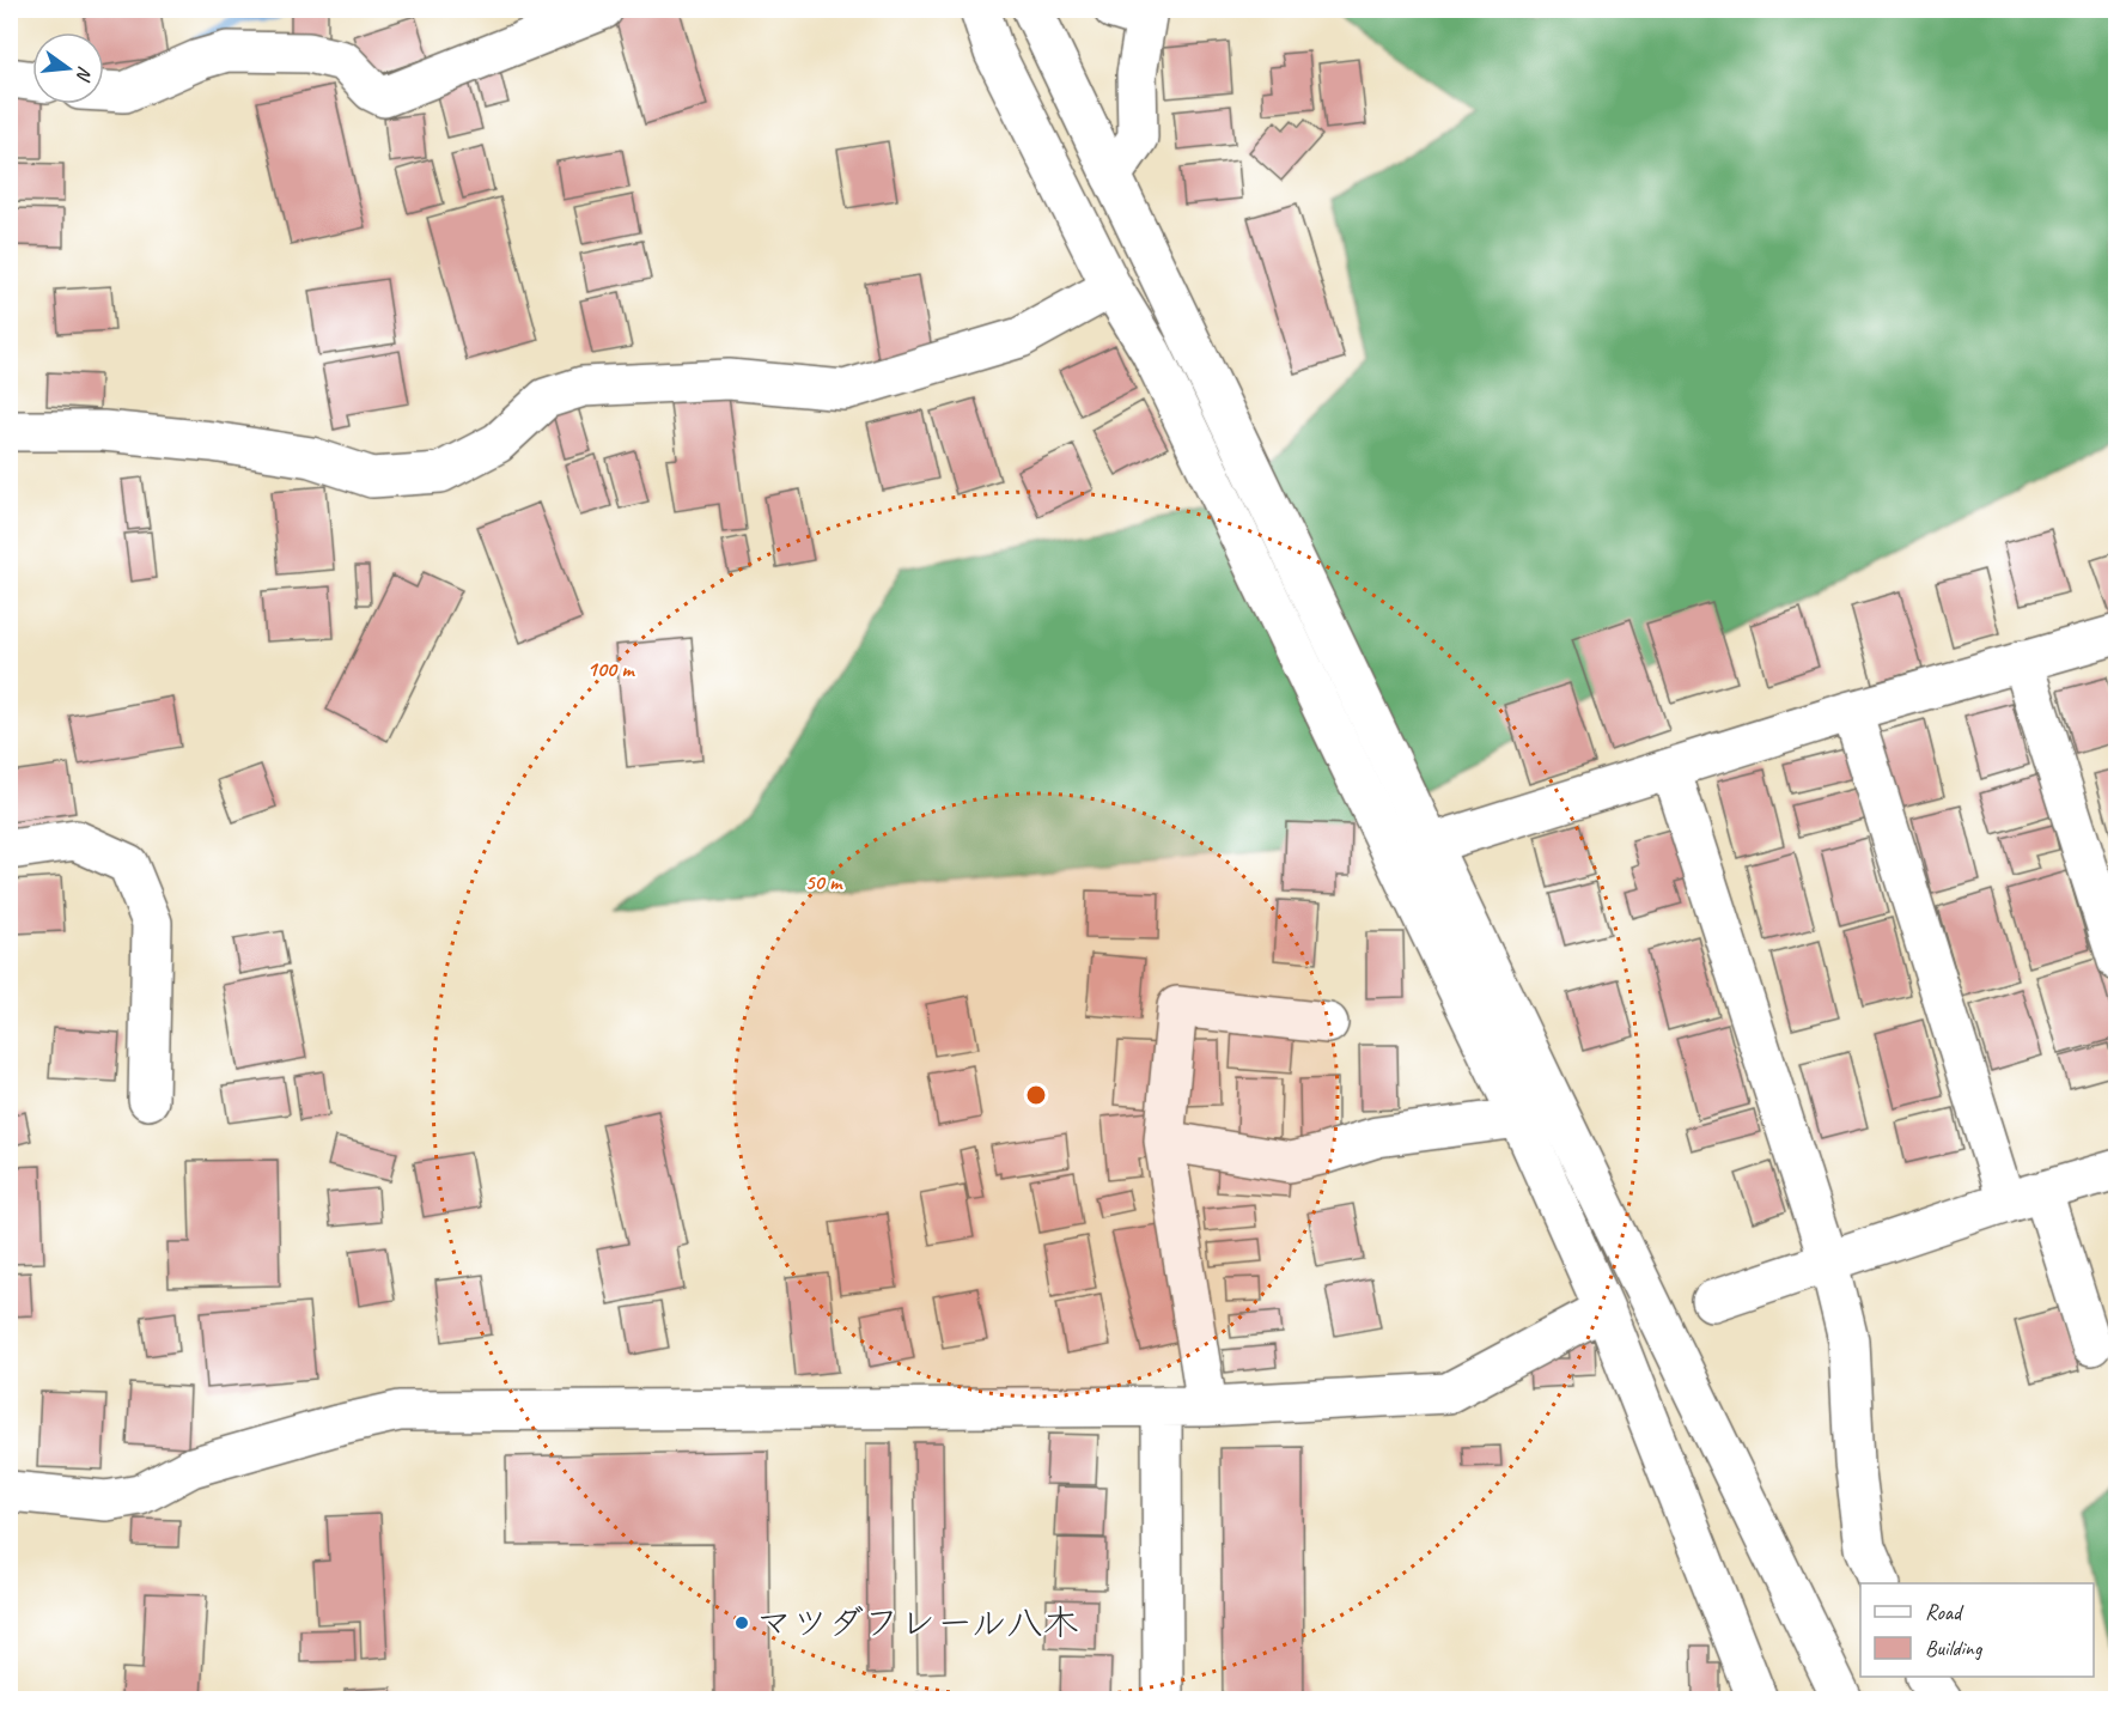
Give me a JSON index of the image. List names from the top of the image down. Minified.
{"places":["マツダフレール八木"],"legend":["Road","Building"],"north":"right","rings":["100 m","50 m"]}
